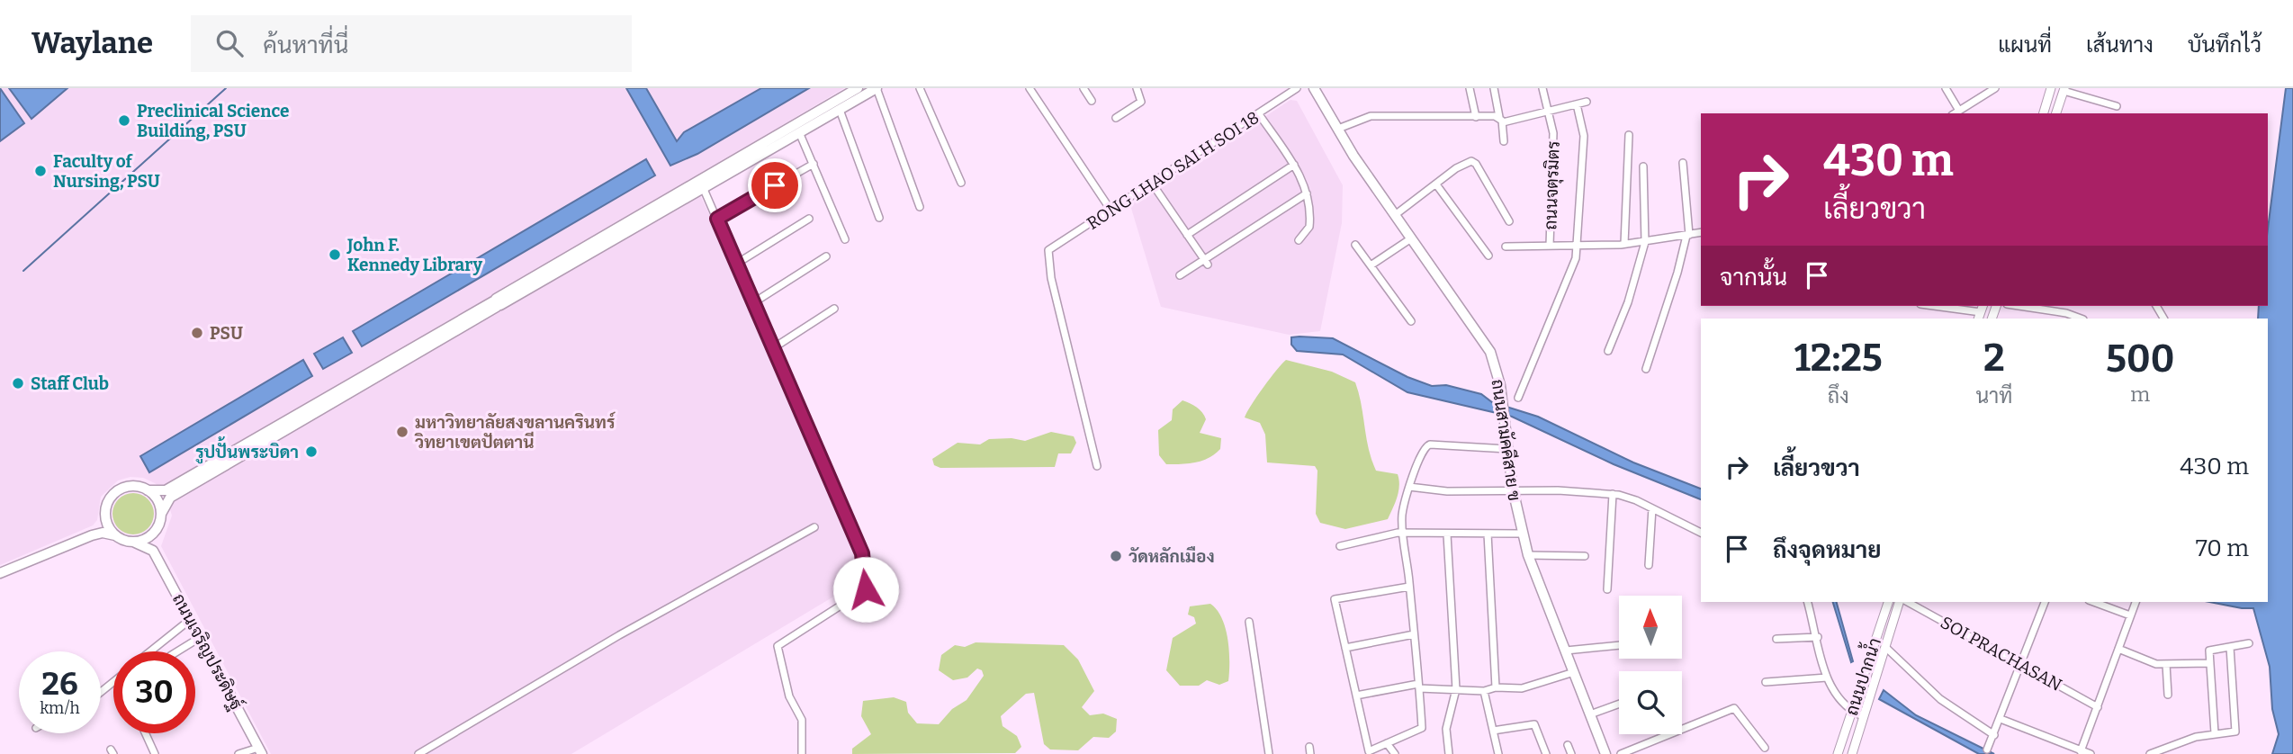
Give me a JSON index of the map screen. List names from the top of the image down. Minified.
{"streets":{"main road":["ถนนสามัคคีสาย ข","ถนนเจริญประดิษฐ์"],"street":["RONG LHAO SAI H SOI 18","ถนนจตุรมิตร","SOI PRACHASAN","ถนนปากน้ำ"]},"places":["Preclinical Science Building, PSU","Faculty of Nursing, PSU","John F. Kennedy Library","PSU","Staff Club","มหาวิทยาลัยสงขลานครินทร์ วิทยาเขตปัตตานี","รูปปั้นพระบิดา","วัดหลักเมือง"],"north":"top","page":{"header":"Waylane","search":"ค้นหาที่นี่","nav":["แผนที่","เส้นทาง","บันทึกไว้"],"turn":["430 m","เลี้ยวขวา"],"then":"จากนั้น","eta":["12:25","ถึง","2","นาที","500","m"],"list":[{"name":"เลี้ยวขวา","value":"430 m"},{"name":"ถึงจุดหมาย","value":"70 m"}],"speed":"26 km/h","limit":"30"}}
